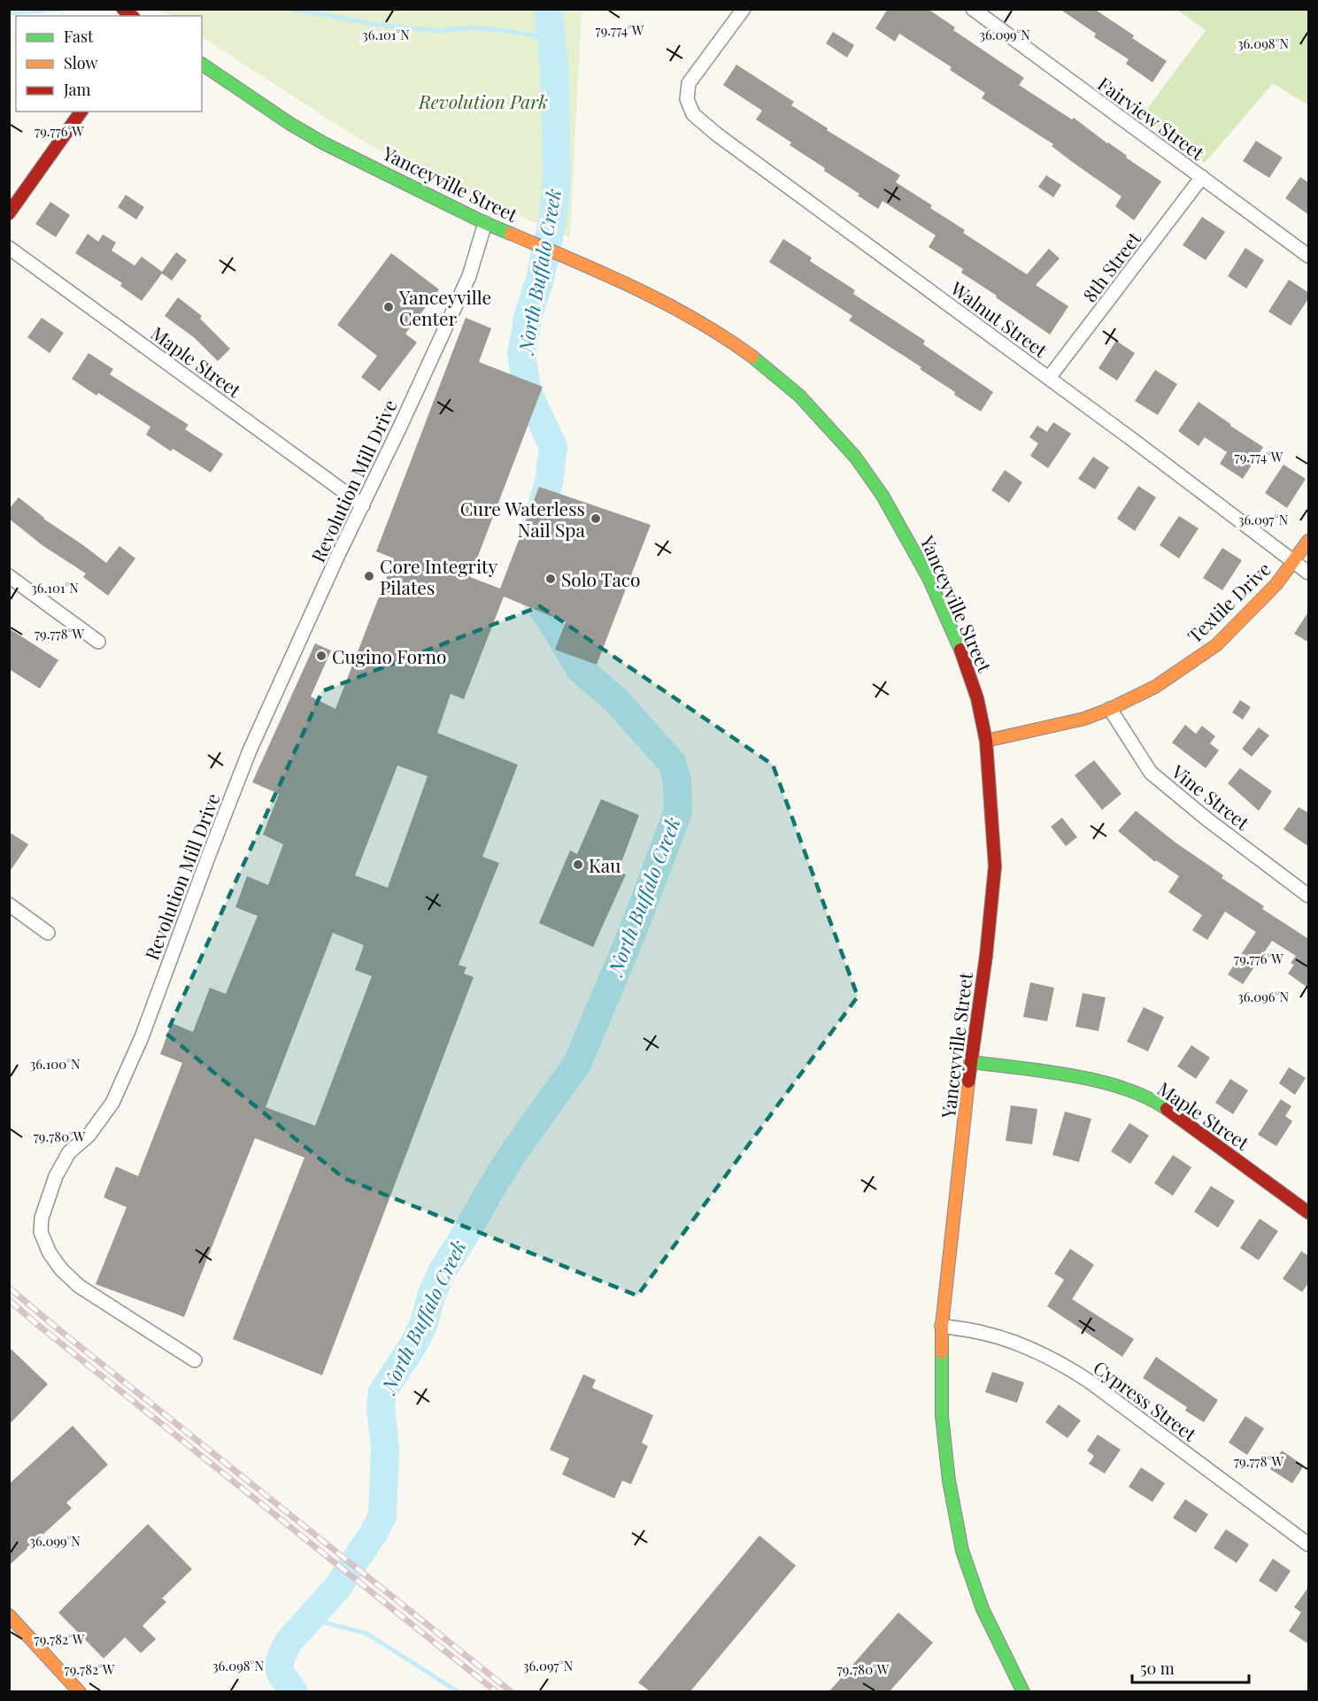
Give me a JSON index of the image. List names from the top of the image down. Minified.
{"streets":{"main road":["Yanceyville Street","Maple Street","Textile Drive"],"street":["Fairview Street","8th Street","Walnut Street","Revolution Mill Drive","Vine Street","Cypress Street"]},"crossings":[["Fairview Street","8th Street"],["Yanceyville Street","Maple Street"],["Yanceyville Street","Revolution Mill Drive"],["Yanceyville Street","Textile Drive"],["Yanceyville Street","Cypress Street"],["8th Street","Walnut Street"],["Walnut Street","Textile Drive"],["Maple Street","Revolution Mill Drive"],["Textile Drive","Vine Street"]],"water":["North Buffalo Creek"],"parks":["Revolution Park"],"places":["Yanceyville Center","Cure Waterless Nail Spa","Core Integrity Pilates","Solo Taco","Cugino Forno","Kau"],"legend":["Fast","Slow","Jam"],"scale_bar":"50 m","coordinates":["79.774°W","36.101°N","36.099°N","36.098°N","79.776°W","36.097°N","79.778°W","36.096°N","36.100°N","79.780°W","79.782°W"]}
